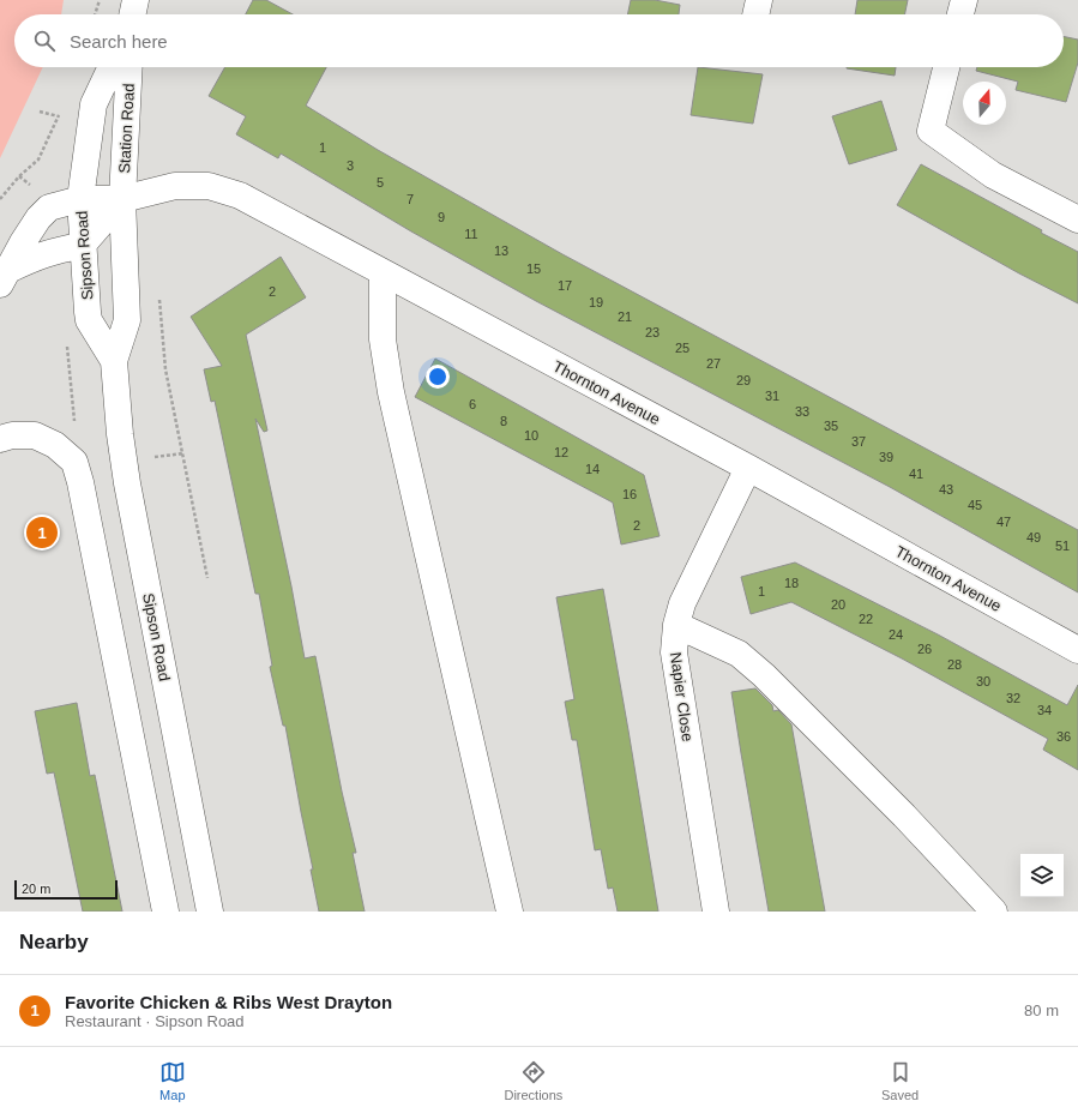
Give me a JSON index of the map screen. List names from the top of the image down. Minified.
{"streets":{"street":["Station Road","Sipson Road","Thornton Avenue","Napier Close"]},"crossings":[["Station Road","Sipson Road"],["Station Road","Thornton Avenue"],["Sipson Road","Thornton Avenue"],["Thornton Avenue","Napier Close"]],"house_numbers":["1","3","5","7","9","11","13","15","17","2","19","21","23","25","27","29","31","6","33","8","35","10","37","12","39","14","41","43","16","45","47","2","49","51","18","1","20","22","24","26","28","30","32","34","36"],"scale_bar":"20 m","north":"top","page":{"search":"Search here","pins":"1","scale":"20 m","heading":"Nearby","list":[{"mark":"1","name":"Favorite Chicken & Ribs West Drayton","note":"Restaurant · Sipson Road","value":"80 m"}],"nav":["Map","Directions","Saved"]}}
